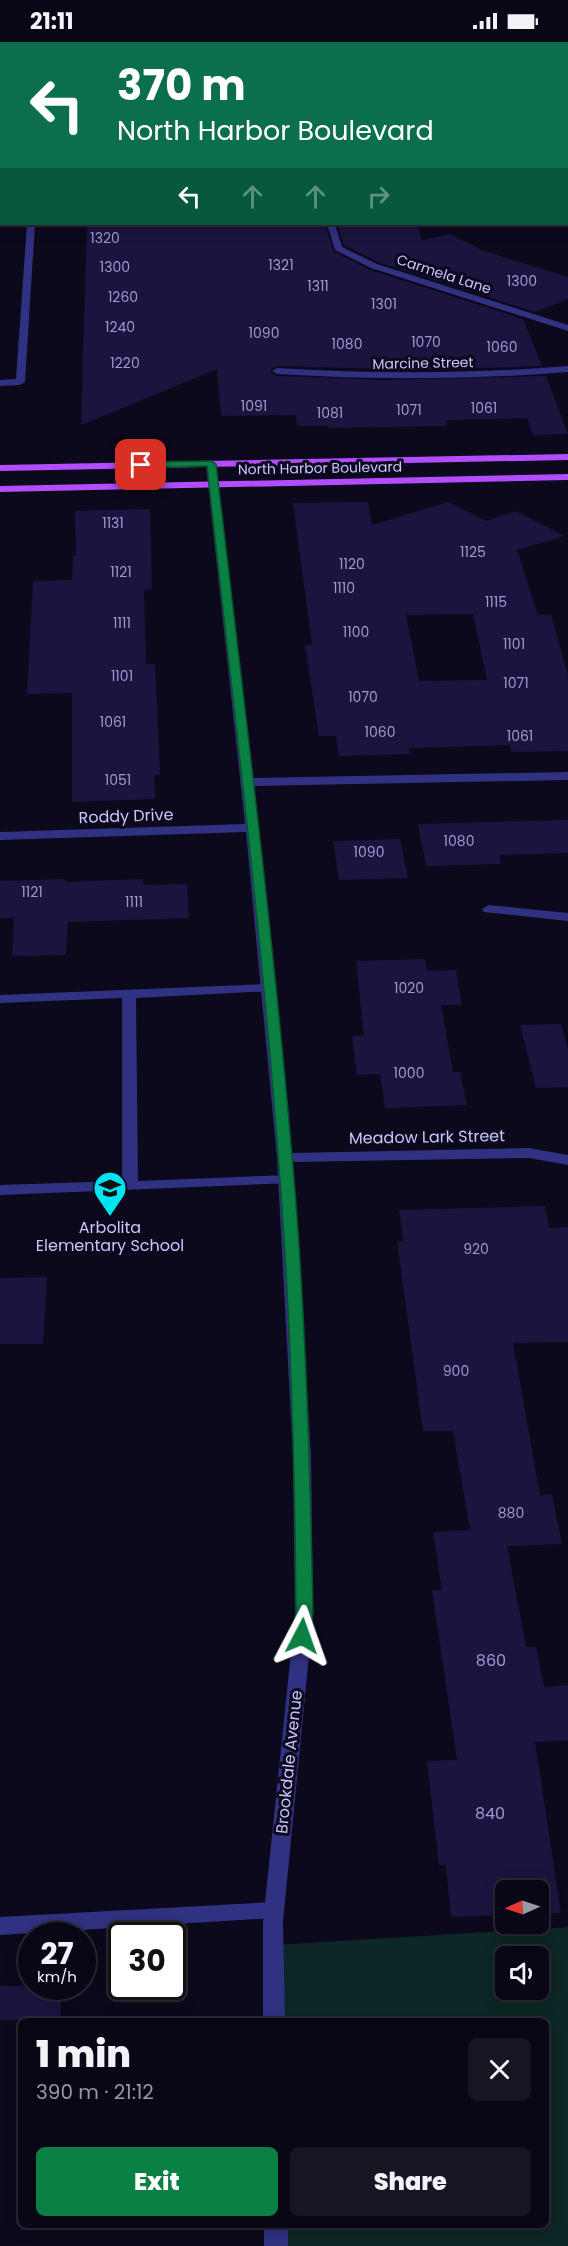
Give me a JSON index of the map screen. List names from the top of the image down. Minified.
{"streets":{"main road":["North Harbor Boulevard"],"street":["Carmela Lane","Marcine Street","Roddy Drive","Meadow Lark Street","Brookdale Avenue"]},"crossings":[["North Harbor Boulevard","Brookdale Avenue"],["Roddy Drive","Brookdale Avenue"],["Meadow Lark Street","Brookdale Avenue"]],"places":{"school or university":["Arbolita Elementary School"]},"house_numbers":["1320","1321","1300","1300","1311","1260","1301","1240","1090","1070","1080","1060","1220","1091","1061","1071","1081","1131","1125","1120","1121","1110","1115","1111","1100","1101","1101","1071","1070","1061","1060","1061","1051","1080","1090","1121","1111","1020","1000","920","900","880","860","840"],"north":"left","page":{"status":"21:11","turn":["370 m","North Harbor Boulevard"],"speed":"27 km/h","limit":"30","heading":["1 min","390 m · 21:12"],"buttons":["Exit","Share"]}}
